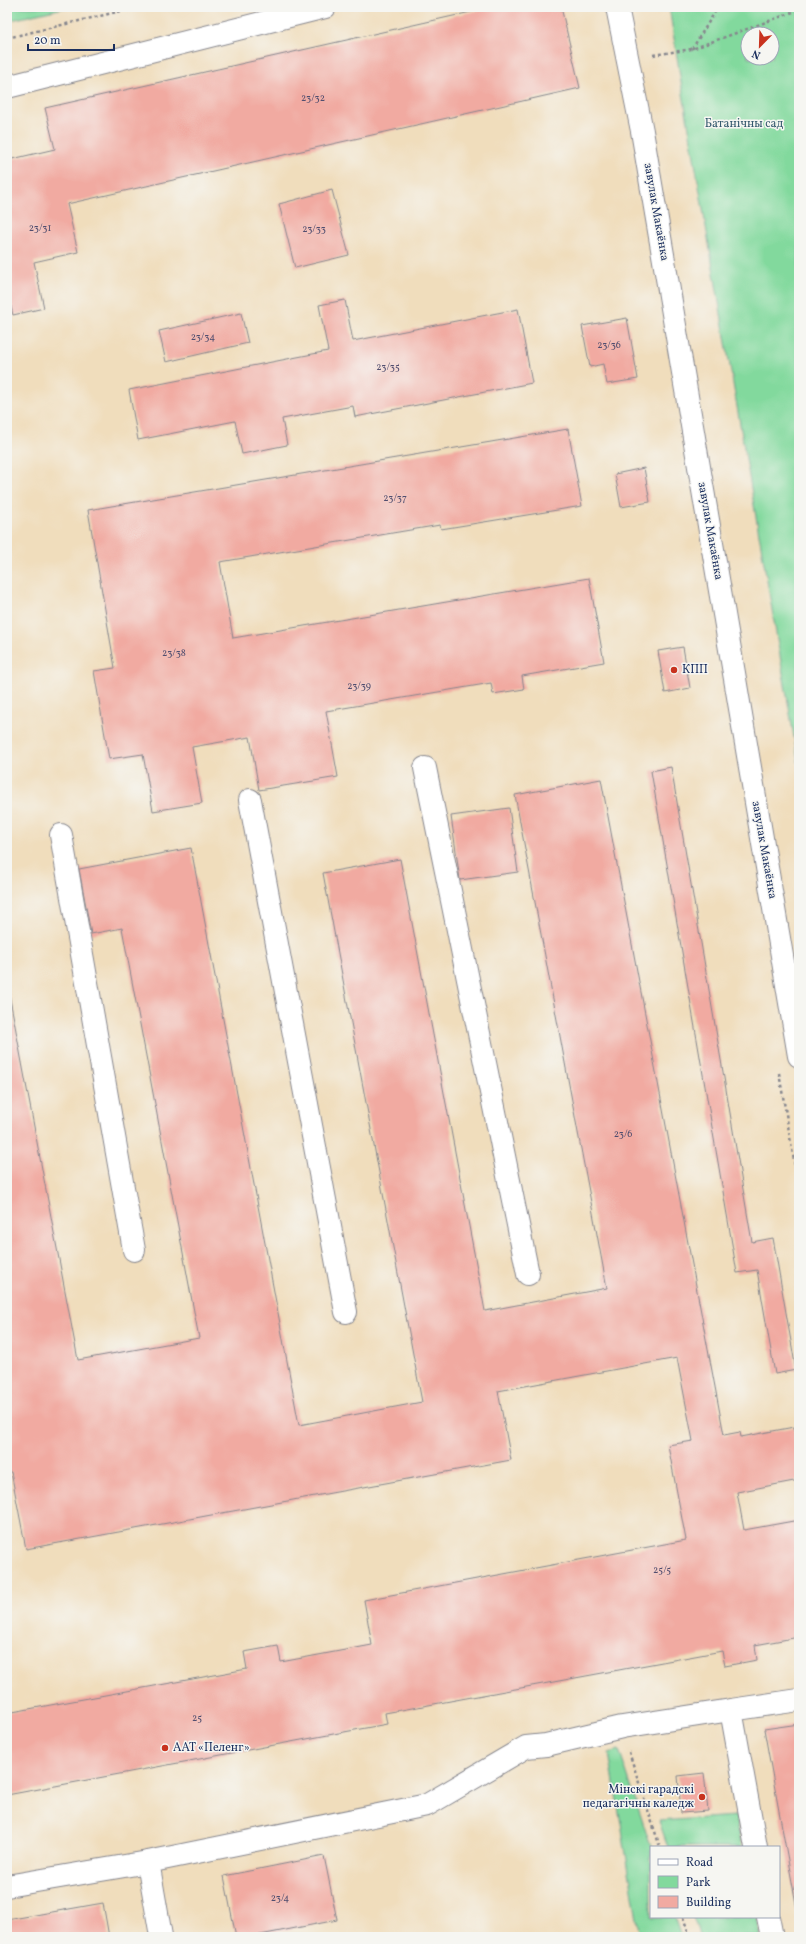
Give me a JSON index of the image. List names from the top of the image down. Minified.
{"streets":{"street":["завулак Макаёнка"]},"parks":["Батанічны сад"],"places":["КПП","ААТ «Пеленг»","Мінскі гарадскі педагагічны каледж"],"house_numbers":["23/32","23/31","23/33","23/34","23/36","23/35","23/37","23/38","23/39","23/6","25/5","25","23/4"],"legend":["Road","Park","Building"],"scale_bar":"20 m","north":"bottom left"}
